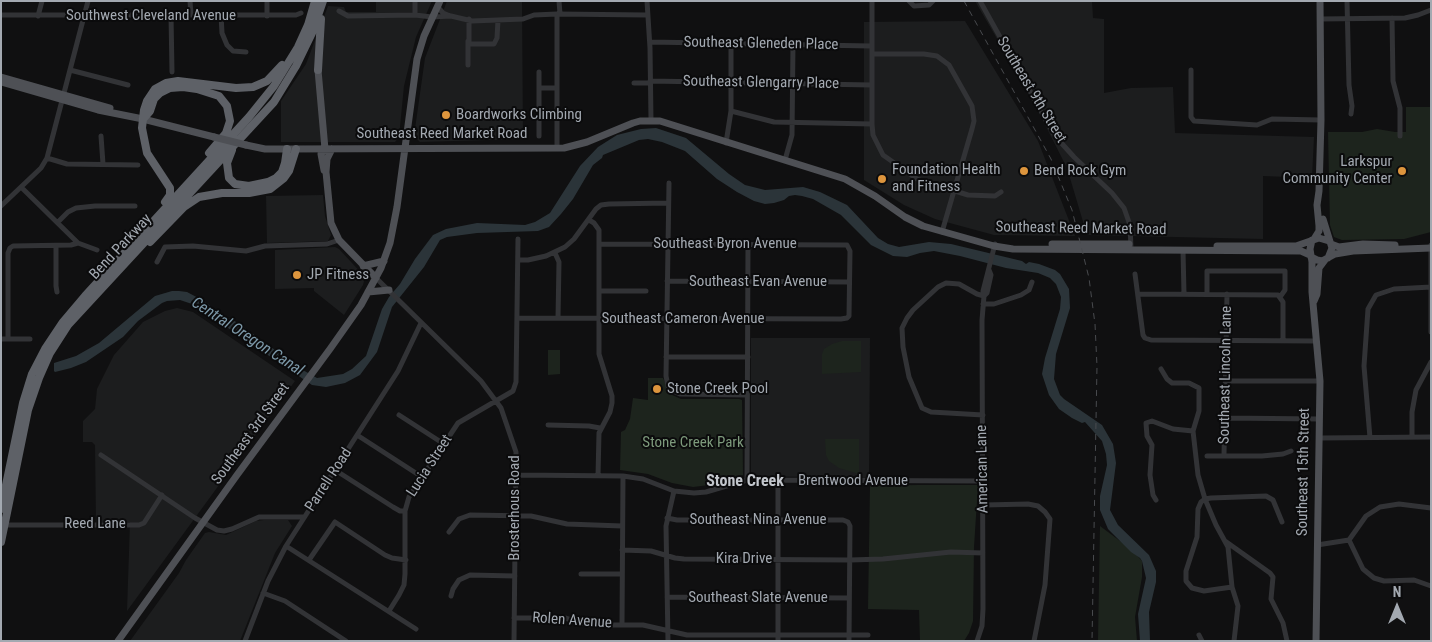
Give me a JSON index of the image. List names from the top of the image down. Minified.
{"streets":{"highway":["Bend Parkway"],"main road":["Southeast Reed Market Road","Southeast 3rd Street","Southeast 15th Street"],"street":["Southwest Cleveland Avenue","Southeast Gleneden Place","Southeast Glengarry Place","Southeast 9th Street","Southeast Byron Avenue","Southeast Evan Avenue","Southeast Cameron Avenue","Southeast Lincoln Lane","Lucia Street","American Lane","Parrell Road","Brentwood Avenue","Brosterhous Road","Southeast Nina Avenue","Reed Lane","Kira Drive","Southeast Slate Avenue","Rolen Avenue"]},"crossings":[["Southeast 9th Street","Southeast Reed Market Road"],["Southeast Reed Market Road","Southeast 3rd Street"],["Southeast Reed Market Road","American Lane"],["Southeast Reed Market Road","Southeast 15th Street"],["Southeast Byron Avenue","Southeast Evan Avenue"],["Southeast Byron Avenue","Southeast Cameron Avenue"],["Bend Parkway","Reed Lane"],["Southeast Evan Avenue","Southeast Cameron Avenue"],["Southeast Cameron Avenue","Lucia Street"],["Southeast 3rd Street","Brosterhous Road"],["Lucia Street","Brosterhous Road"],["American Lane","Brentwood Avenue"],["American Lane","Kira Drive"],["Parrell Road","Brosterhous Road"],["Brentwood Avenue","Brosterhous Road"],["Brosterhous Road","Rolen Avenue"],["Southeast Nina Avenue","Kira Drive"]],"districts":["Stone Creek"],"water":["Central Oregon Canal"],"parks":["Stone Creek Park"],"places":["Boardworks Climbing","Bend Rock Gym","Larkspur Community Center","Foundation Health and Fitness","JP Fitness","Stone Creek Pool"],"north":"top"}
